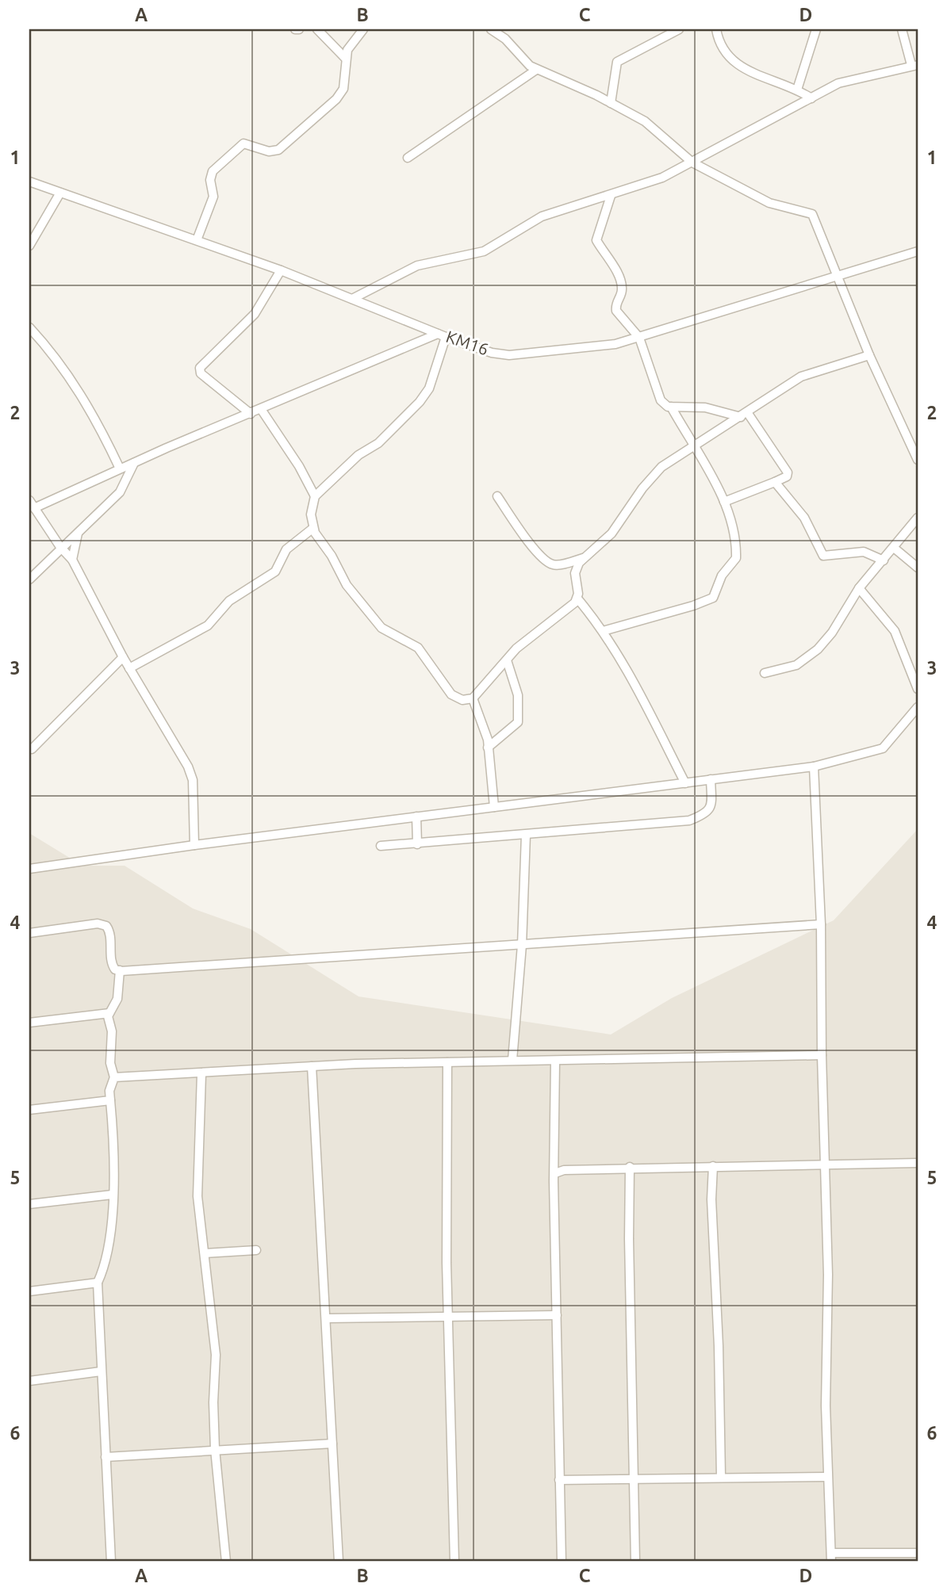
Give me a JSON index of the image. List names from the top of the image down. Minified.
{"streets":{"street":["KM16"]},"grid":{"columns":["A","B","C","D"],"rows":["1","2","3","4","5","6"]}}
